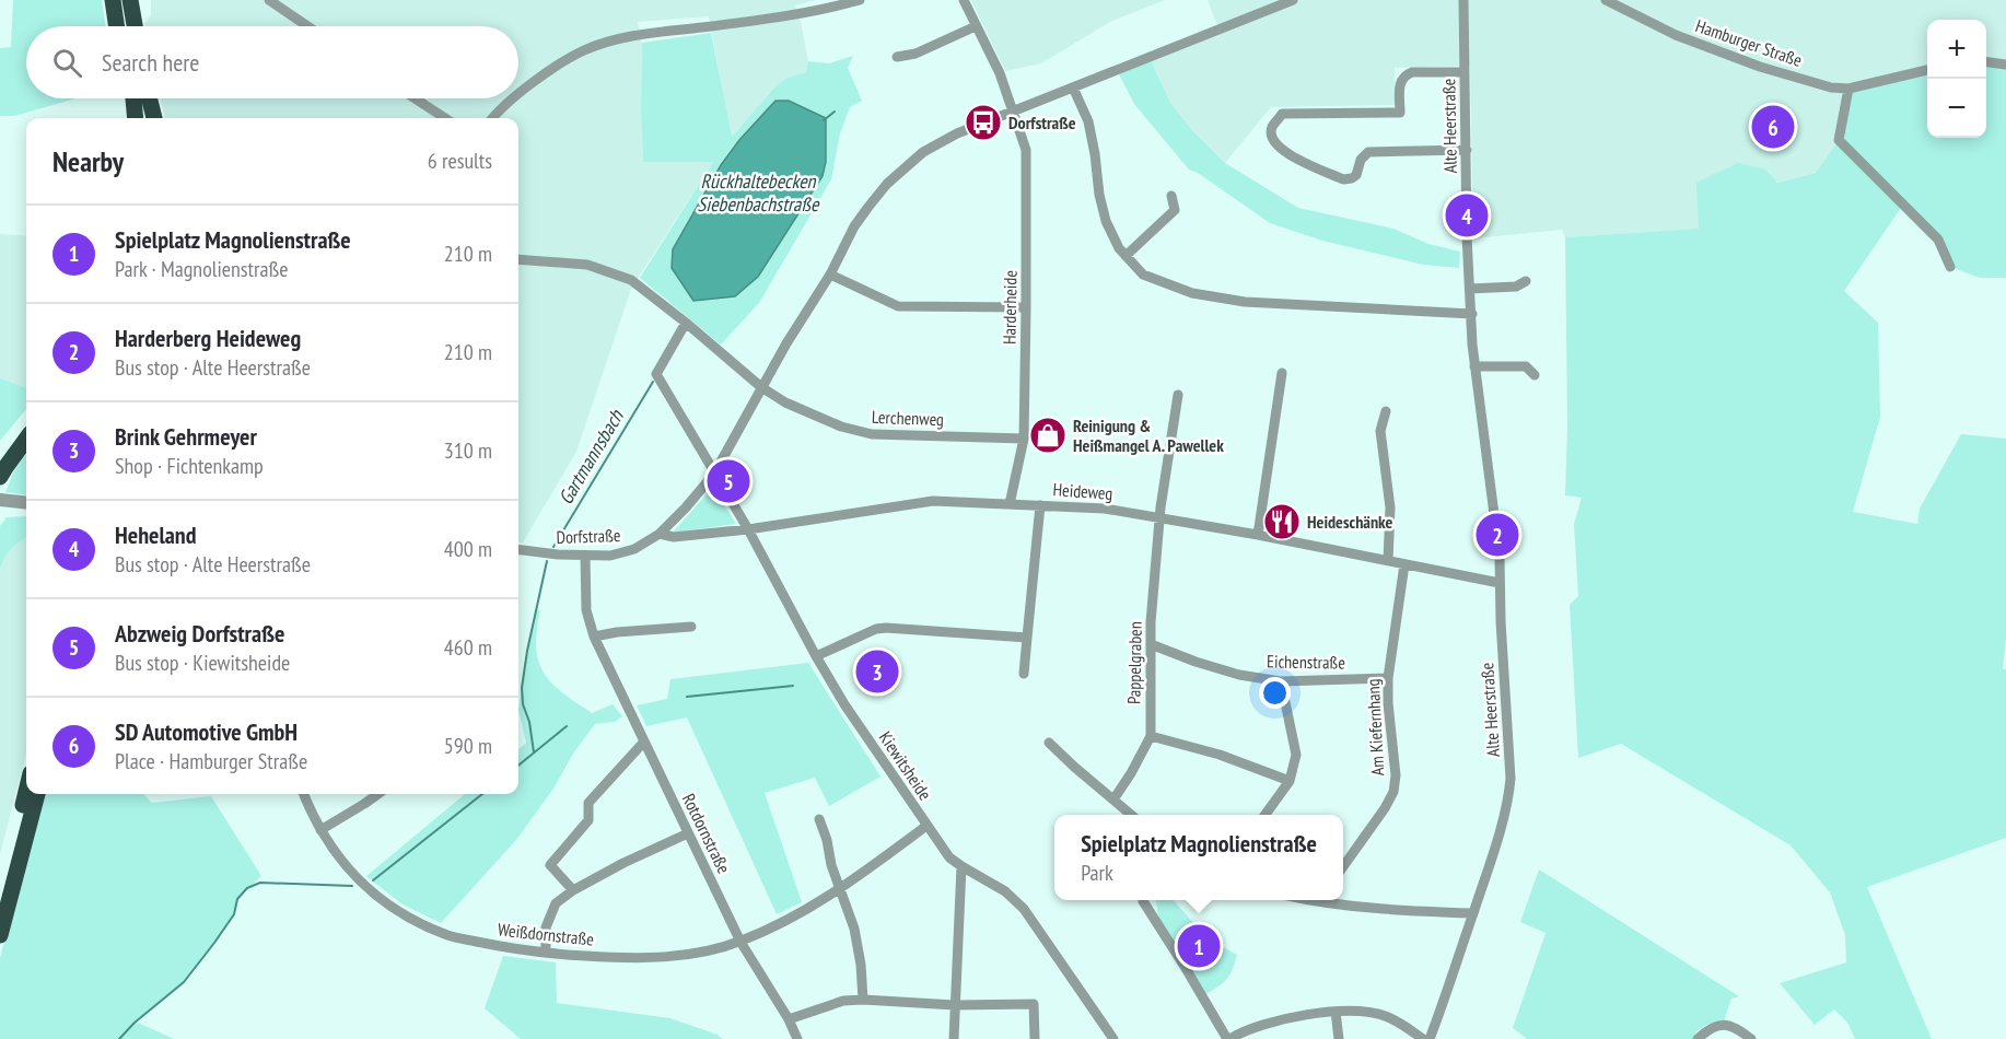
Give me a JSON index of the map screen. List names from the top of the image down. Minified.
{"streets":{"street":["Hamburger Straße","Alte Heerstraße","Harderheide","Lerchenweg","Heideweg","Dorfstraße","Eichenstraße","Pappelgraben","Am Kiefernhang","Kiewitsheide","Rotdornstraße","Weißdornstraße"]},"crossings":[["Alte Heerstraße","Heideweg"],["Harderheide","Lerchenweg"],["Harderheide","Heideweg"],["Harderheide","Dorfstraße"],["Lerchenweg","Dorfstraße"],["Lerchenweg","Kiewitsheide"],["Heideweg","Dorfstraße"],["Heideweg","Pappelgraben"],["Heideweg","Am Kiefernhang"],["Heideweg","Kiewitsheide"],["Dorfstraße","Kiewitsheide"],["Dorfstraße","Rotdornstraße"],["Eichenstraße","Pappelgraben"],["Eichenstraße","Am Kiefernhang"],["Kiewitsheide","Weißdornstraße"],["Rotdornstraße","Weißdornstraße"]],"water":["Rückhaltebecken Siebenbachstraße","Gartmannsbach"],"places":{"bus stop":["Dorfstraße"],"shop":["Reinigung & Heißmangel A. Pawellek"],"restaurant":["Heideschänke"]},"page":{"map_buttons":["+","−"],"search":"Search here","pins":["6","4","5","2","3","1"],"heading":["Nearby","6 results"],"list":[{"mark":"1","name":"Spielplatz Magnolienstraße","note":"Park · Magnolienstraße","value":"210 m"},{"mark":"2","name":"Harderberg Heideweg","note":"Bus stop · Alte Heerstraße","value":"210 m"},{"mark":"3","name":"Brink Gehrmeyer","note":"Shop · Fichtenkamp","value":"310 m"},{"mark":"4","name":"Heheland","note":"Bus stop · Alte Heerstraße","value":"400 m"},{"mark":"5","name":"Abzweig Dorfstraße","note":"Bus stop · Kiewitsheide","value":"460 m"},{"mark":"6","name":"SD Automotive GmbH","note":"Place · Hamburger Straße","value":"590 m"}],"popup":["Spielplatz Magnolienstraße","Park"]}}
